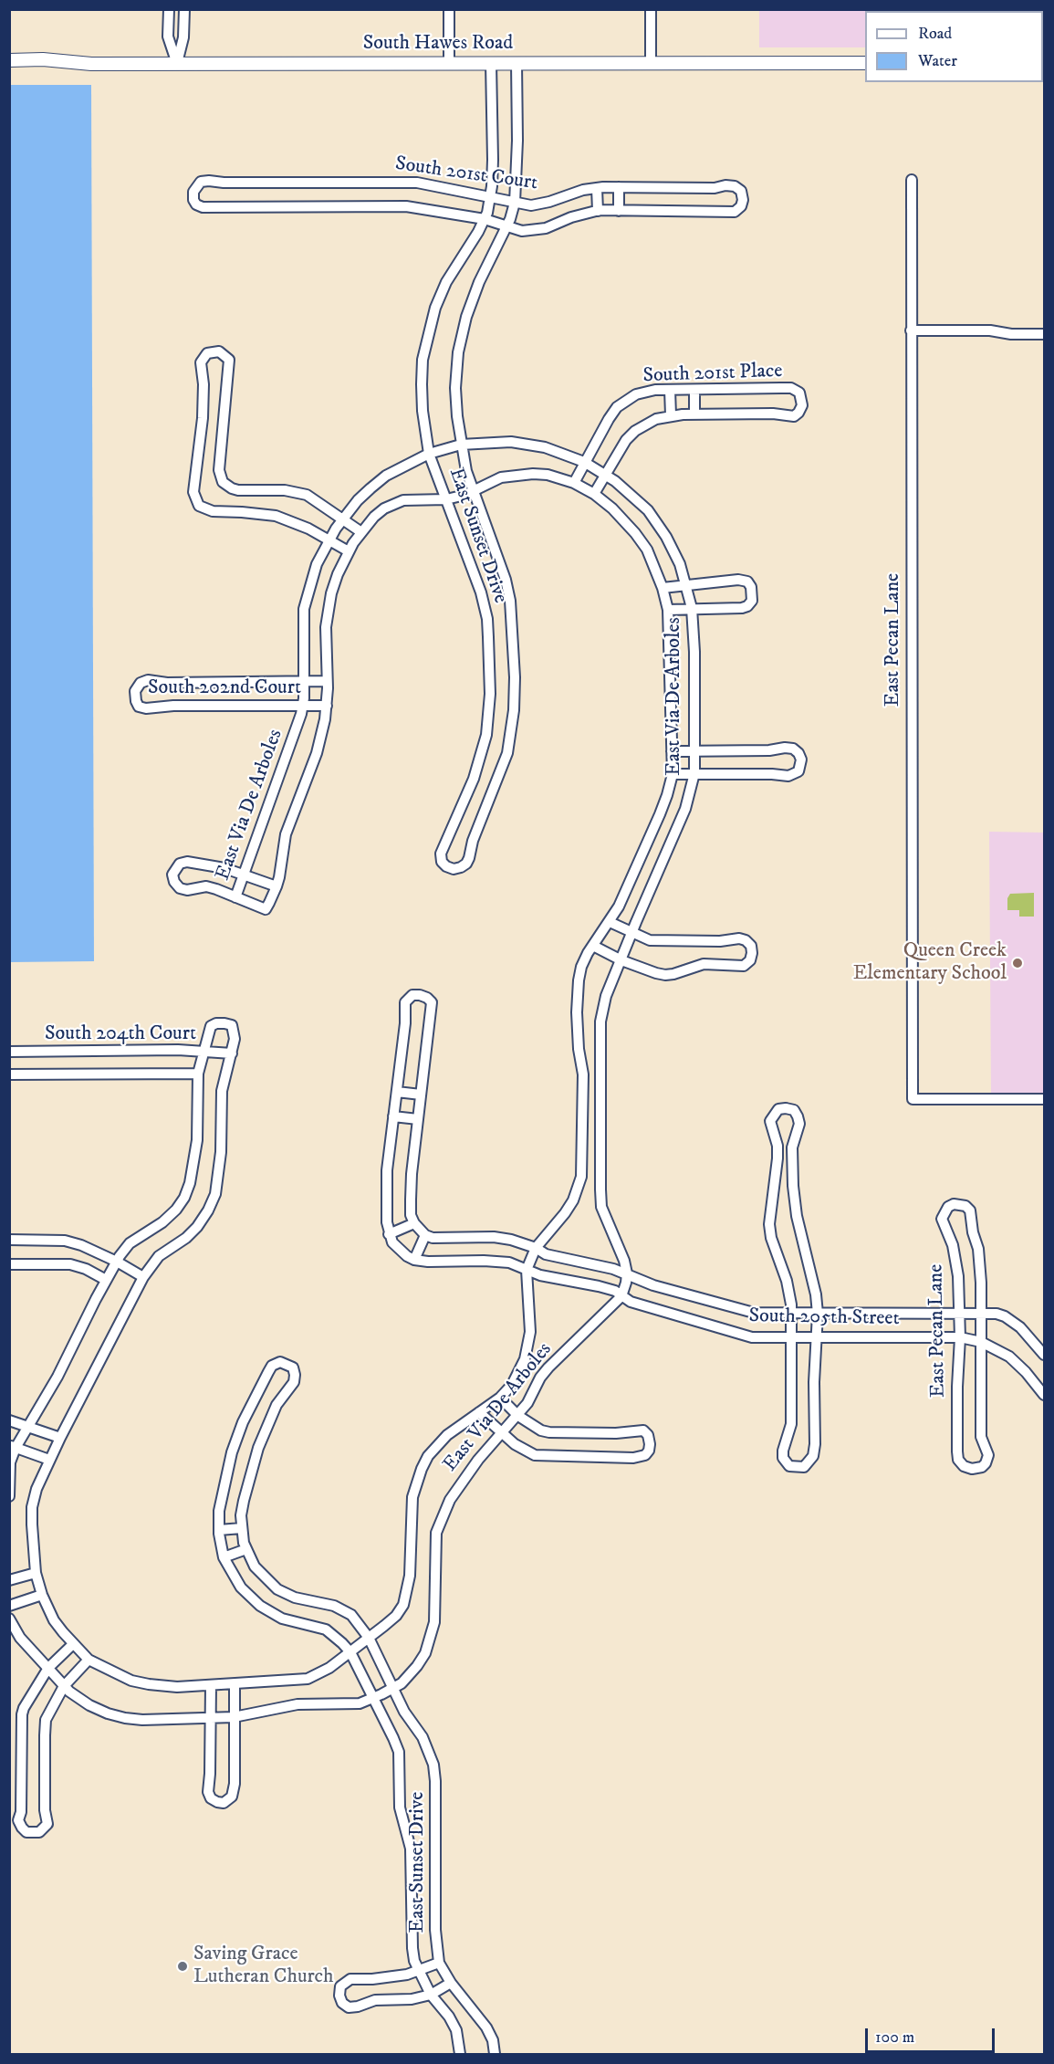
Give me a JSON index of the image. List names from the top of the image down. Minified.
{"streets":{"main road":["South Hawes Road"],"street":["South 201st Court","South 201st Place","East Sunset Drive","East Pecan Lane","South 202nd Court","East Via De Arboles","South 204th Court","South 205th Street"]},"crossings":[["South Hawes Road","East Sunset Drive"],["South 201st Court","East Sunset Drive"],["South 201st Place","East Via De Arboles"],["East Sunset Drive","East Via De Arboles"],["East Pecan Lane","South 205th Street"],["South 202nd Court","East Via De Arboles"],["East Via De Arboles","South 205th Street"]],"places":["Queen Creek Elementary School","Saving Grace Lutheran Church"],"legend":["Road","Water"],"scale_bar":"100 m"}
